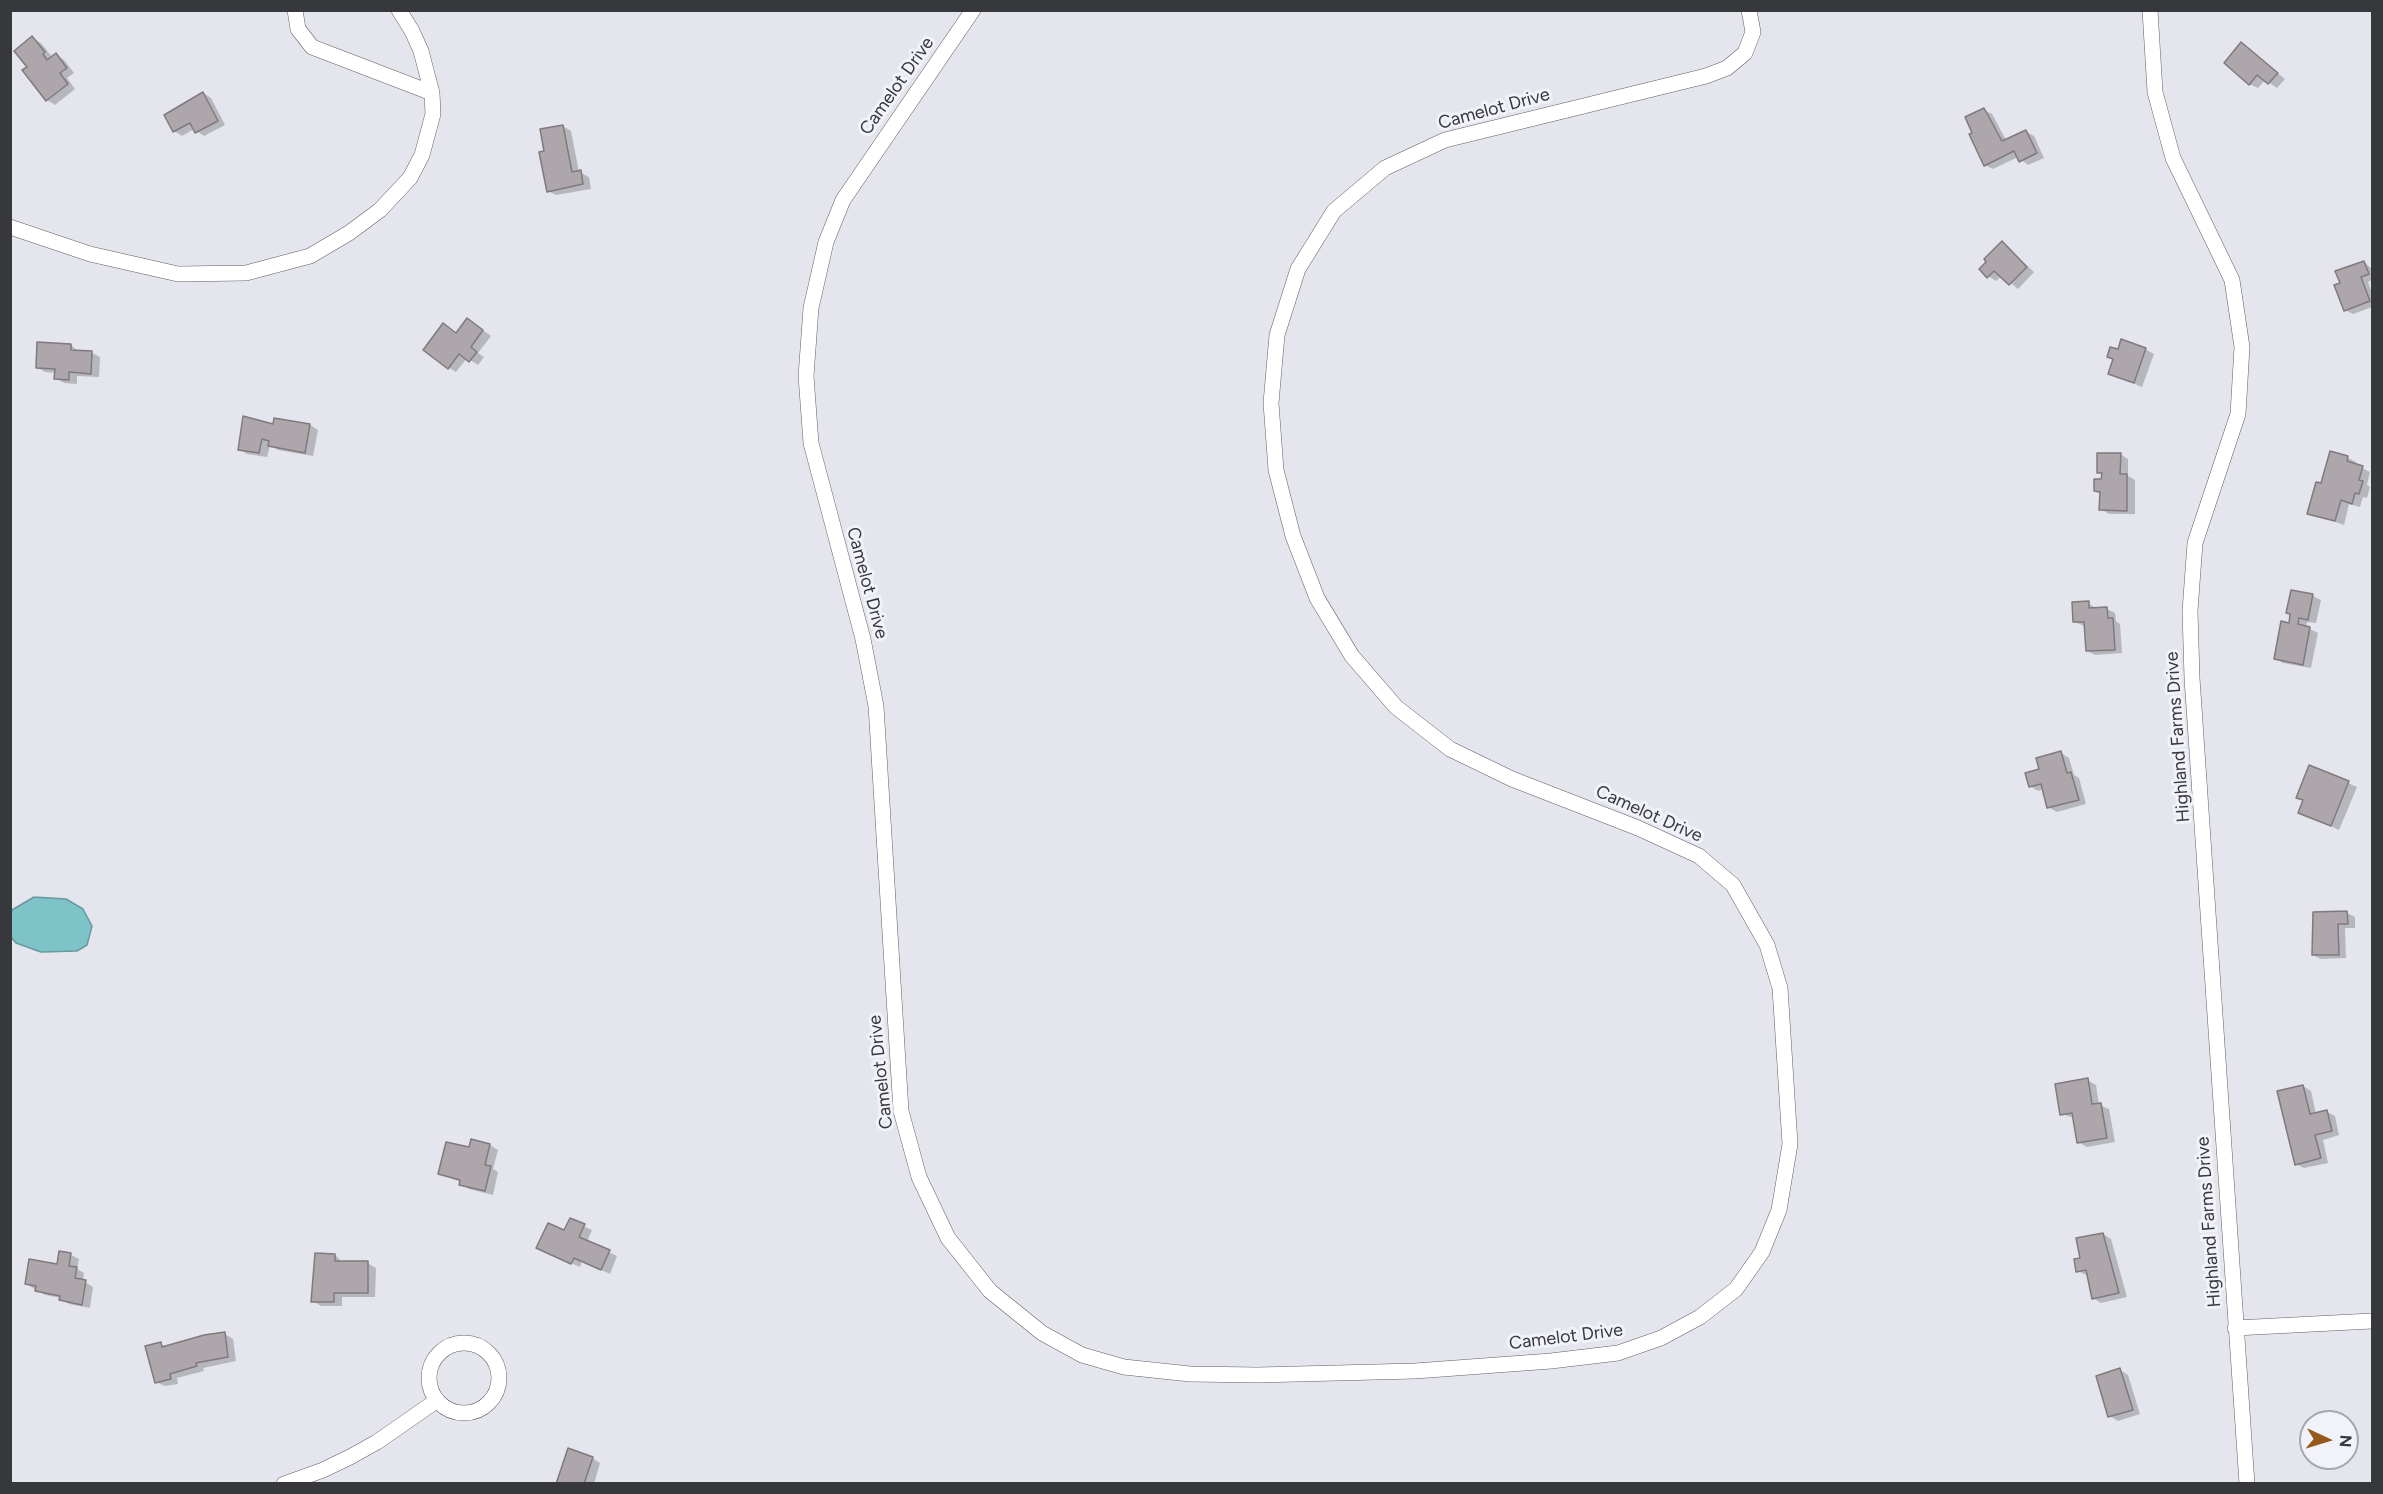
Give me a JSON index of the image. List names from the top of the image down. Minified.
{"streets":{"street":["Camelot Drive","Highland Farms Drive"]},"north":"right"}
